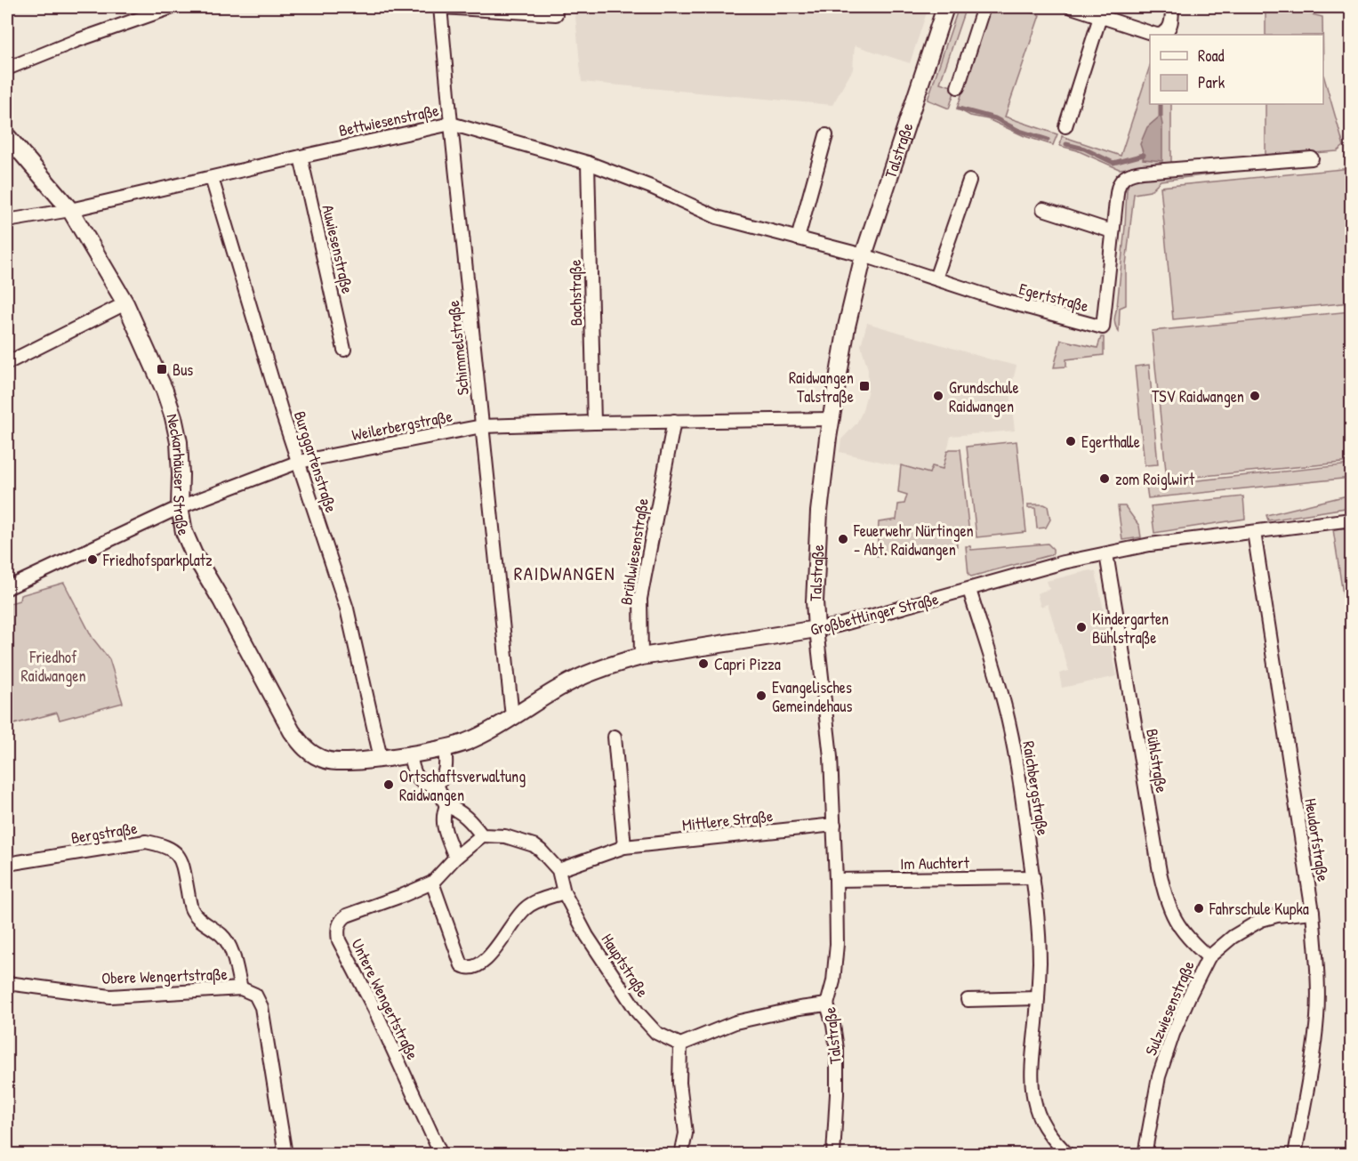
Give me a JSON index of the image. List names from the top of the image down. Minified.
{"streets":{"street":["Bettwiesenstraße","Talstraße","Auwiesenstraße","Bachstraße","Egertstraße","Schimmelstraße","Weilerbergstraße","Burggartenstraße","Neckarhäuser Straße","Brühlwiesenstraße","Großbettlinger Straße","Bühlstraße","Raichbergstraße","Mittlere Straße","Bergstraße","Heudorfstraße","Im Auchtert","Hauptstraße","Obere Wengertstraße","Untere Wengertstraße","Sulzwiesenstraße"]},"crossings":[["Bettwiesenstraße","Talstraße"],["Bettwiesenstraße","Auwiesenstraße"],["Bettwiesenstraße","Bachstraße"],["Bettwiesenstraße","Egertstraße"],["Bettwiesenstraße","Schimmelstraße"],["Bettwiesenstraße","Burggartenstraße"],["Bettwiesenstraße","Neckarhäuser Straße"],["Talstraße","Egertstraße"],["Talstraße","Weilerbergstraße"],["Talstraße","Großbettlinger Straße"],["Talstraße","Mittlere Straße"],["Talstraße","Im Auchtert"],["Bachstraße","Weilerbergstraße"],["Schimmelstraße","Weilerbergstraße"],["Schimmelstraße","Großbettlinger Straße"],["Weilerbergstraße","Burggartenstraße"],["Weilerbergstraße","Neckarhäuser Straße"],["Weilerbergstraße","Brühlwiesenstraße"],["Burggartenstraße","Neckarhäuser Straße"],["Burggartenstraße","Großbettlinger Straße"],["Neckarhäuser Straße","Großbettlinger Straße"],["Brühlwiesenstraße","Großbettlinger Straße"],["Großbettlinger Straße","Bühlstraße"],["Großbettlinger Straße","Raichbergstraße"],["Großbettlinger Straße","Heudorfstraße"],["Bühlstraße","Sulzwiesenstraße"],["Raichbergstraße","Im Auchtert"],["Mittlere Straße","Hauptstraße"],["Bergstraße","Obere Wengertstraße"],["Heudorfstraße","Sulzwiesenstraße"],["Hauptstraße","Untere Wengertstraße"]],"districts":["RAIDWANGEN"],"parks":["Friedhof Raidwangen"],"places":{"transit":["Bus","Raidwangen Talstraße"],"other":["Grundschule Raidwangen","TSV Raidwangen","Egerthalle","zom Roiglwirt","Feuerwehr Nürtingen - Abt. Raidwangen","Friedhofsparkplatz","Kindergarten Bühlstraße","Capri Pizza","Evangelisches Gemeindehaus","Ortschaftsverwaltung Raidwangen","Fahrschule Kupka"]},"legend":["Road","Park"]}
